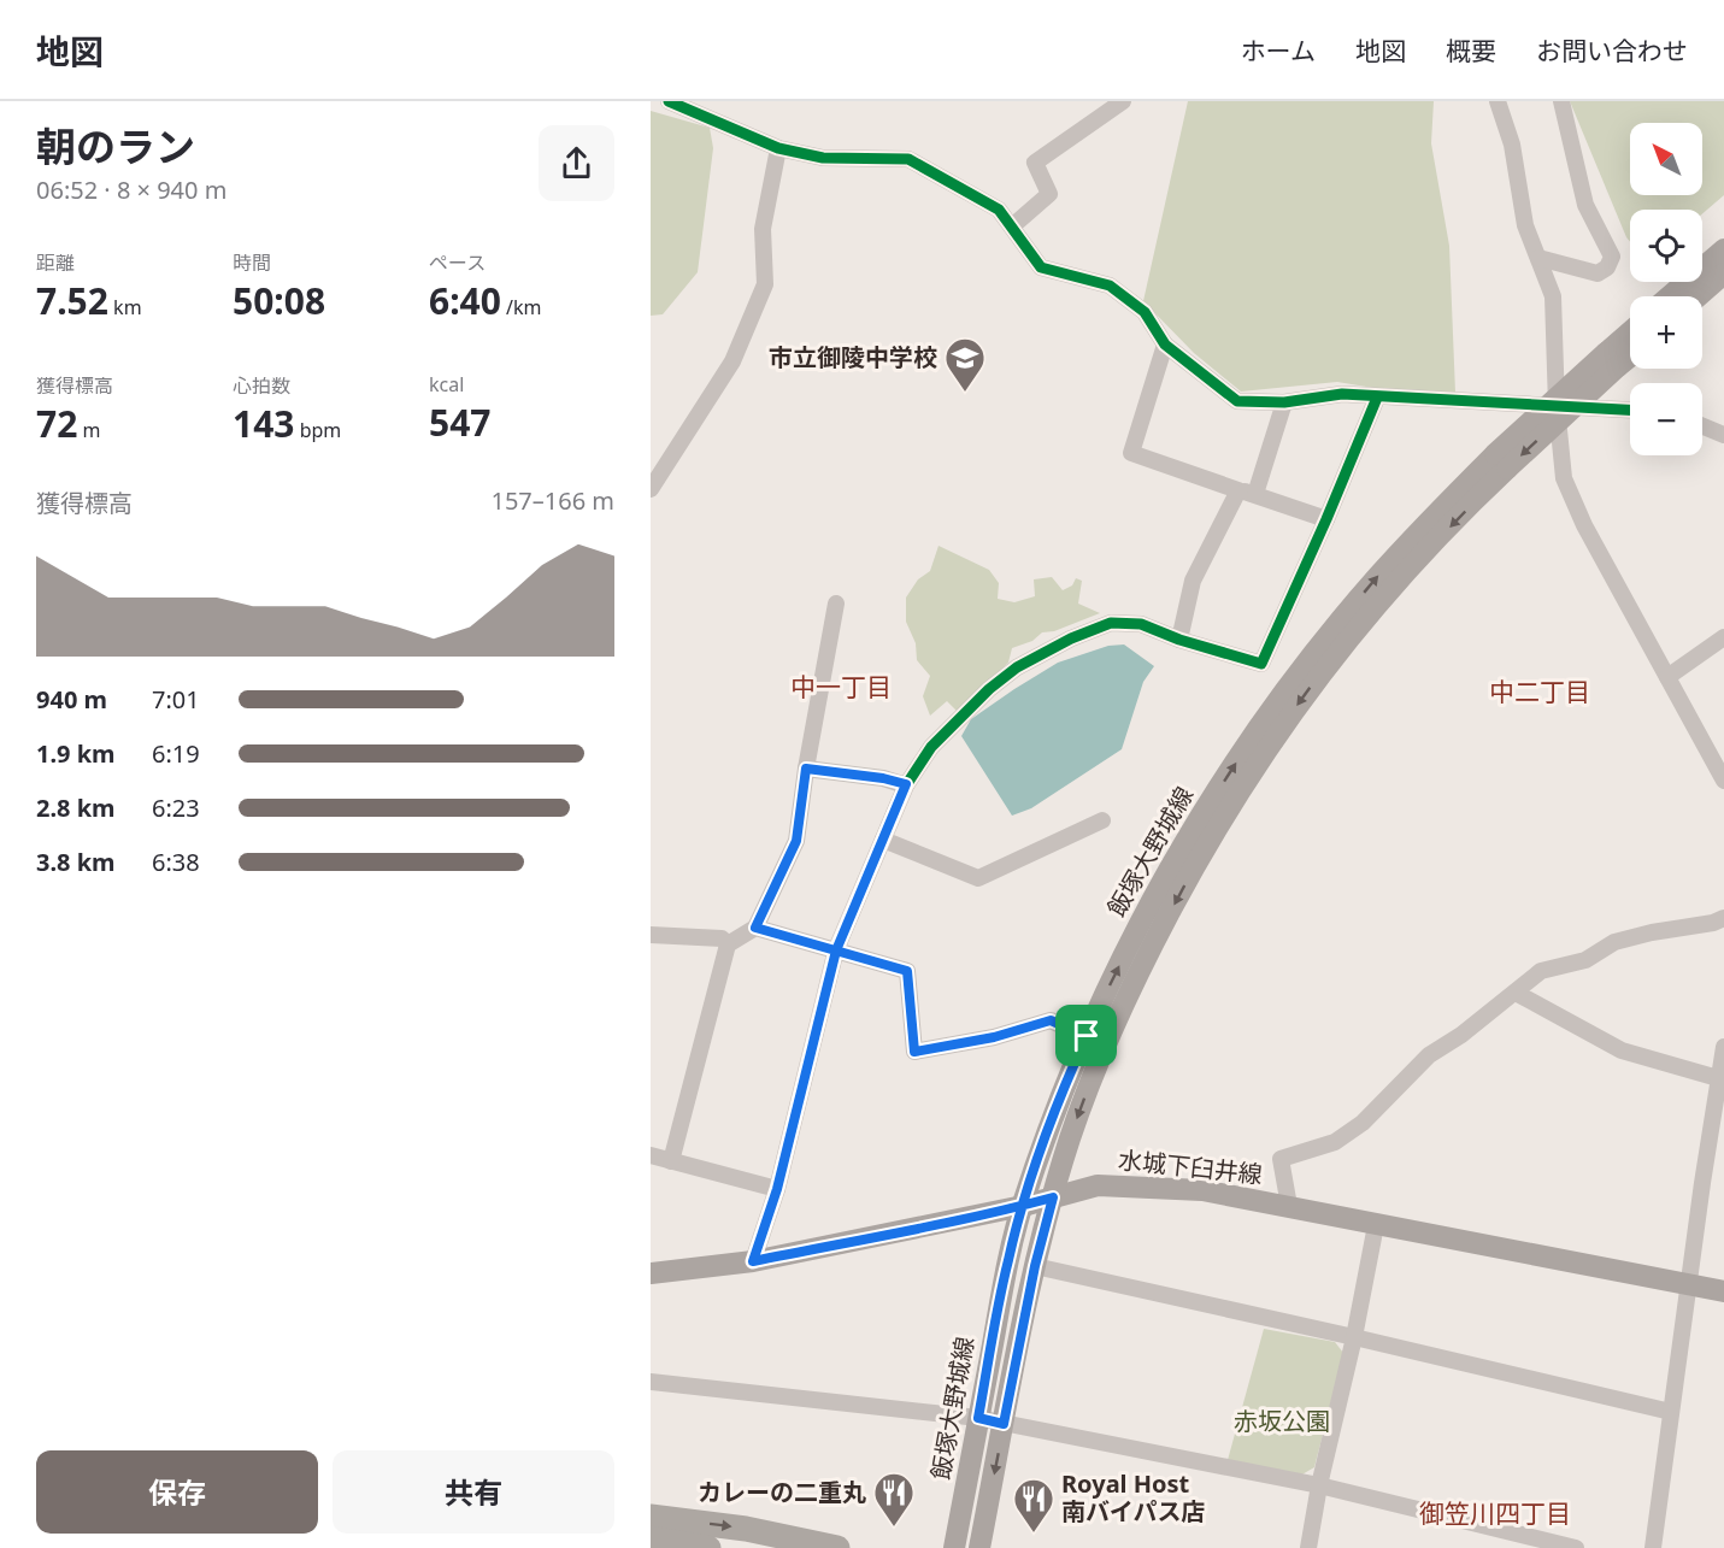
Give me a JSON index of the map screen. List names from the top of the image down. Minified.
{"streets":{"main road":["飯塚大野城線","水城下臼井線"]},"crossings":[["飯塚大野城線","水城下臼井線"]],"districts":["中一丁目","中二丁目","御笠川四丁目"],"parks":["赤坂公園"],"places":{"school or university":["市立御陵中学校"],"restaurant":["カレーの二重丸","Royal Host 南バイパス店"]},"north":"top left","page":{"header":"地図","nav":["ホーム","地図","概要","お問い合わせ"],"heading":["朝のラン","06:52 · 8 × 940 m"],"map_buttons":["+","−"],"stats":[["距離","7.52 km"],["時間","50:08"],["ペース","6:40 /km"],["獲得標高","72 m"],["心拍数","143 bpm"],["kcal","547"]],"chart":["獲得標高","157–166 m"],"list":[{"name":"940 m","note":"7:01"},{"name":"1.9 km","note":"6:19"},{"name":"2.8 km","note":"6:23"},{"name":"3.8 km","note":"6:38"}],"buttons":["保存","共有"]}}
